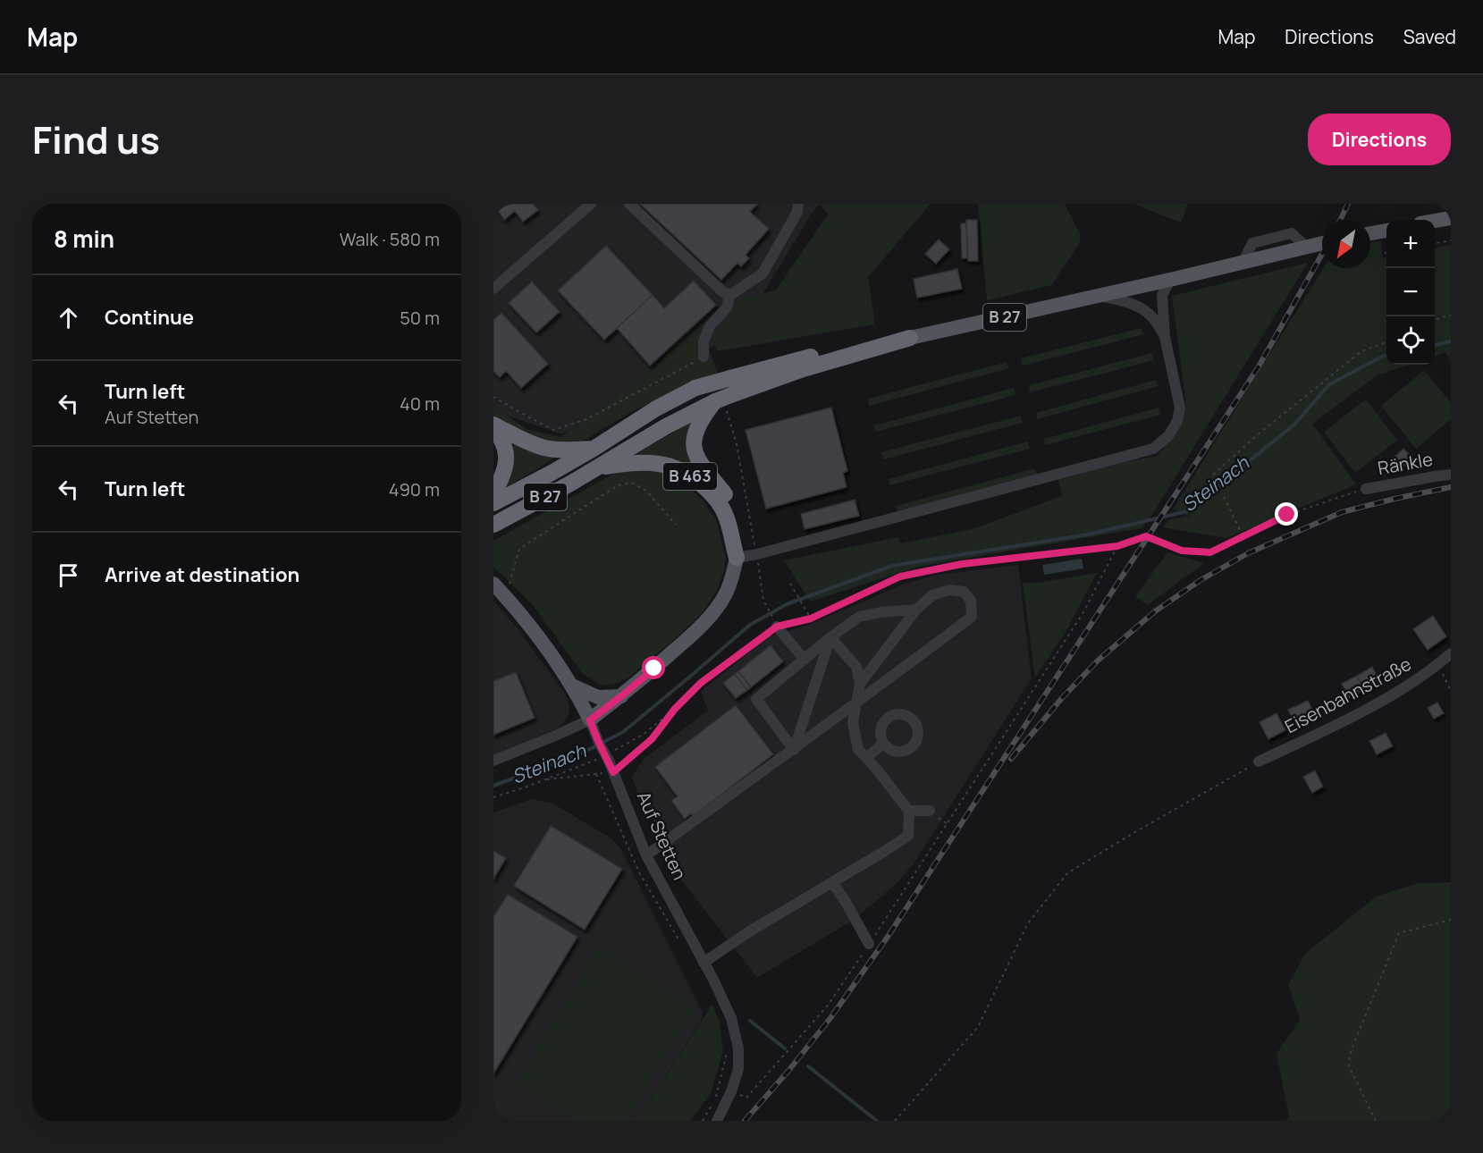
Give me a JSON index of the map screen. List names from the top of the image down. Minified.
{"streets":{"highway":["B 27","B 463"],"main road":["Auf Stetten"],"street":["Ränkle","Eisenbahnstraße"]},"crossings":[["B 27","B 463"],["B 463","Auf Stetten"]],"water":["Steinach"],"north":"bottom left","page":{"header":"Map","nav":["Map","Directions","Saved"],"title":"Find us","buttons":"Directions","heading":["8 min","Walk · 580 m"],"map_buttons":["+","−"],"list":[["Continue","50 m"],["Turn left","Auf Stetten","40 m"],["Turn left","490 m"],"Arrive at destination"]}}
